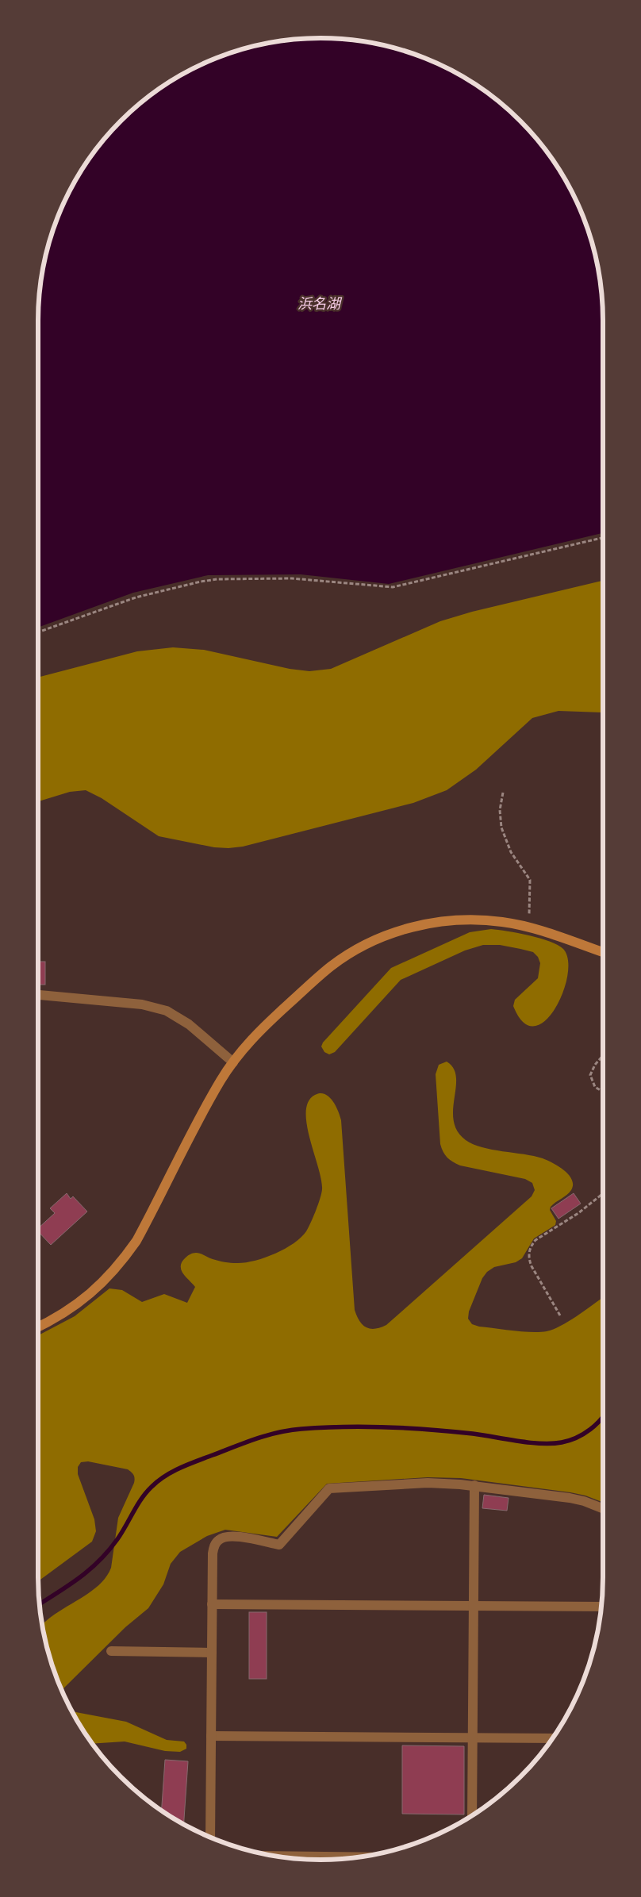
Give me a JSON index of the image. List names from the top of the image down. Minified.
{"water":["浜名湖"]}
